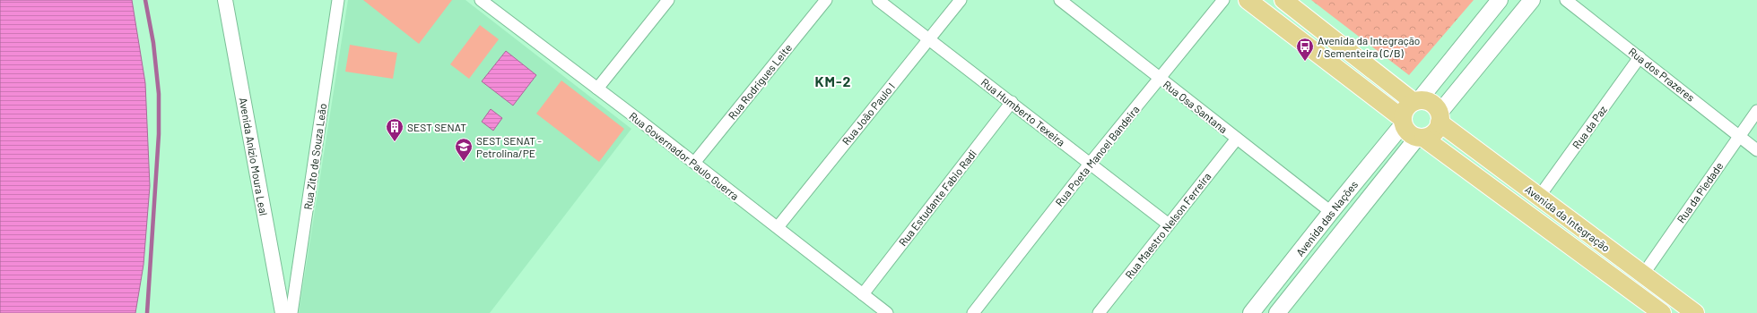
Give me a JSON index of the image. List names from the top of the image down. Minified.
{"streets":{"main road":["Avenida das Nações","Avenida da Integração"],"street":["Rua dos Prazeres","Rua Rodrigues Leite","Rua Osa Santana","Rua Humberto Texeira","Rua João Paulo I","Rua da Paz","Rua Governador Paulo Guerra","Rua Poeta Manoel Bandeira","Avenida Anízio Moura Leal","Rua Zito de Souza Leão","Rua da Piedade","Rua Estudante Fabio Radi","Rua Maestro Nelson Ferreira"]},"crossings":[["Rua dos Prazeres","Rua da Paz"],["Rua dos Prazeres","Rua da Piedade"],["Rua Rodrigues Leite","Rua Governador Paulo Guerra"],["Rua Osa Santana","Rua Poeta Manoel Bandeira"],["Rua Osa Santana","Avenida das Nações"],["Rua Osa Santana","Rua Maestro Nelson Ferreira"],["Rua Humberto Texeira","Rua João Paulo I"],["Rua Humberto Texeira","Rua Poeta Manoel Bandeira"],["Rua Humberto Texeira","Rua Estudante Fabio Radi"],["Rua Humberto Texeira","Rua Maestro Nelson Ferreira"],["Rua João Paulo I","Rua Governador Paulo Guerra"],["Rua da Paz","Avenida da Integração"],["Rua Governador Paulo Guerra","Rua Estudante Fabio Radi"],["Rua da Piedade","Avenida da Integração"],["Avenida das Nações","Avenida da Integração"]],"districts":["KM-2"],"places":{"bus stop":["Avenida da Integração / Sementeira (C/B)"],"building":["SEST SENAT"],"school or university":["SEST SENAT - Petrolina/PE"]}}
